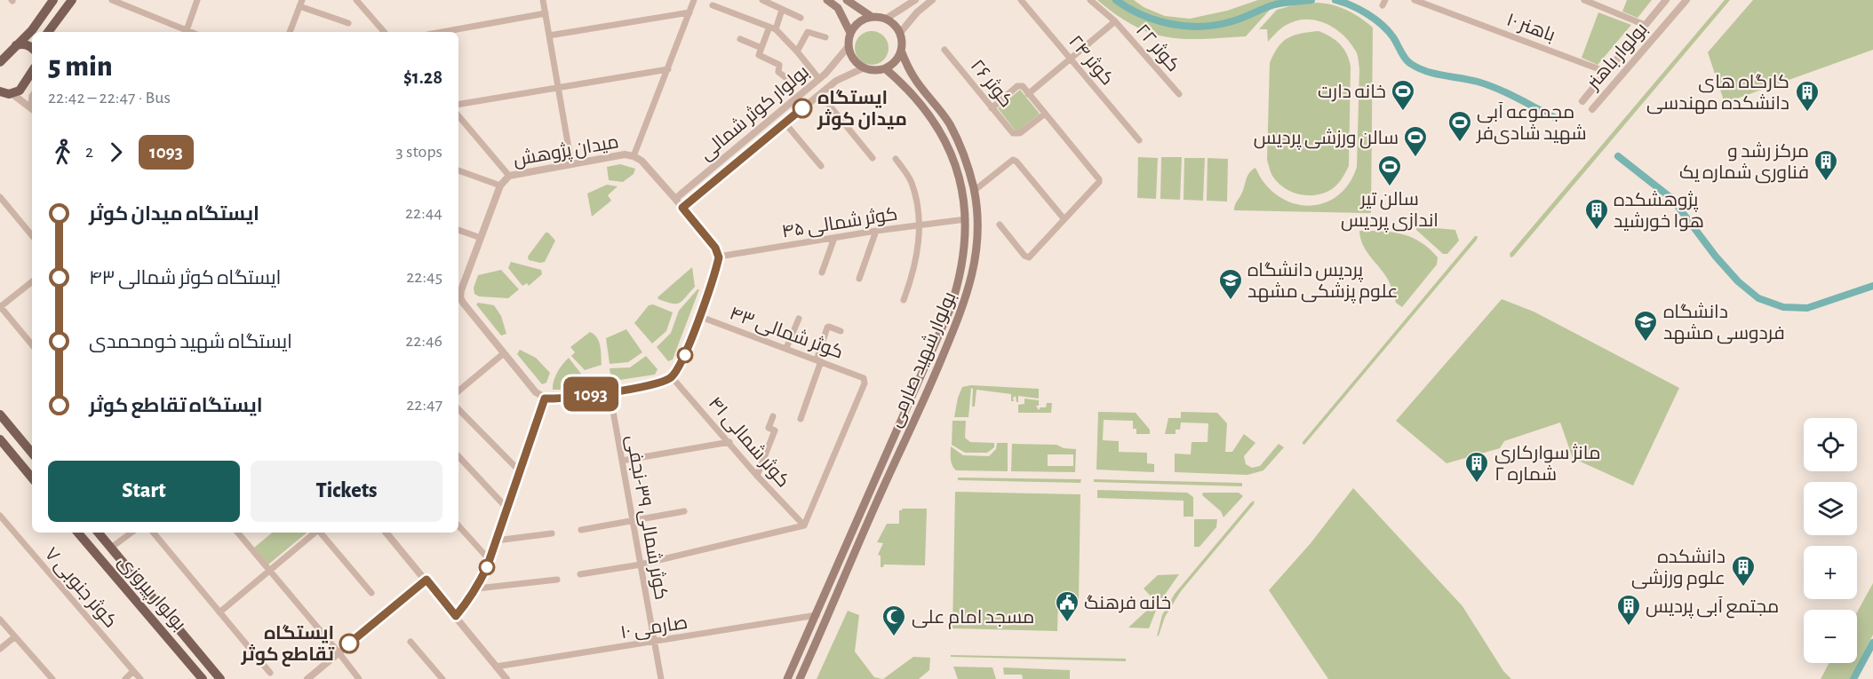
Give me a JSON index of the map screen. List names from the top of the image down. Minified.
{"streets":{"main road":["بولوار شهید صارمی","بولوار پیروزی"],"street":["باهنر ۱۰","کوثر ۲۲","بولوار باهنر","کوثر ۲۴","کوثر ۲۶","بولوار کوثر شمالی","میدان پژوهش","کوثر شمالی ۴۵","کوثر شمالی ۴۳","کوثر شمالی ۴۱","کوثر شمالی ۳۹-نجفی","کوثر جنوبی ۷","صارمی ۱۰"]},"crossings":[["باهنر ۱۰","بولوار باهنر"],["بولوار کوثر شمالی","میدان پژوهش"],["بولوار کوثر شمالی","بولوار شهید صارمی"],["میدان پژوهش","کوثر شمالی ۴۵"],["کوثر شمالی ۴۵","بولوار شهید صارمی"],["کوثر شمالی ۴۳","کوثر شمالی ۴۱"],["بولوار شهید صارمی","صارمی ۱۰"],["کوثر شمالی ۳۹-نجفی","صارمی ۱۰"]],"places":{"other":["ایستگاه میدان کوثر","ایستگاه تقاطع کوثر"],"sports":["خانه دارت","مجموعه آبی شهید شادی‌فر","سالن ورزشی پردیس","سالن تیر اندازی پردیس"],"building":["کارگاه های دانشکده مهندسی","مرکز رشد و فناوری شماره یک","پژوهشکده هوا خورشید","مانژ سوارکاری شماره ۲","دانشکده علوم ورزشی","مجتمع آبی پردیس"],"school or university":["پردیس دانشگاه علوم پزشکی مشهد","دانشگاه فردوسی مشهد"],"public building":["خانه فرهنگ"],"mosque":["مسجد امام علی"]},"lines":["bus line 1093"],"page":{"on_map":"1093","heading":["5 min","22:42 – 22:47 · Bus","$1.28"],"legs":["2","1093","3 stops"],"list":[{"name":"ایستگاه میدان کوثر","value":"22:44"},{"name":"ایستگاه کوثر شمالی ۴۳","value":"22:45"},{"name":"ایستگاه شهید خومحمدی","value":"22:46"},{"name":"ایستگاه تقاطع کوثر","value":"22:47"}],"map_buttons":["+","−"],"buttons":["Start","Tickets"]}}
